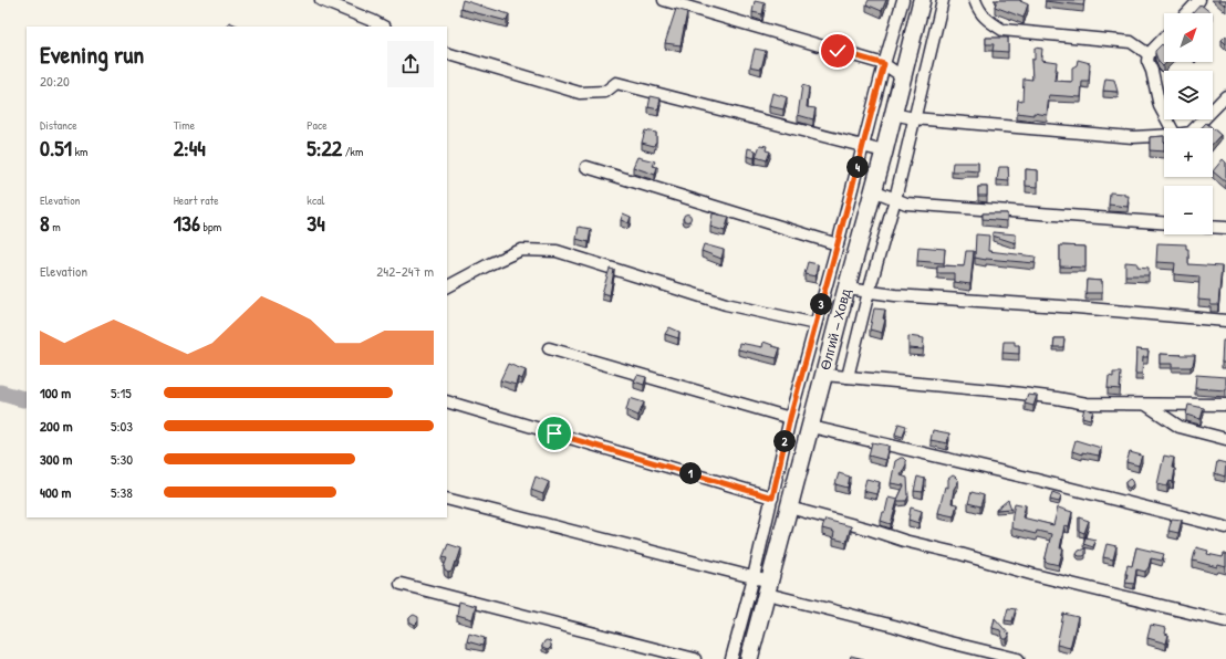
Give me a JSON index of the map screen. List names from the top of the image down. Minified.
{"streets":{"highway":["Өлгий — Ховд"]},"north":"top right","page":{"map_buttons":["+","−"],"heading":["Evening run","20:20"],"stats":[["Distance","0.51 km"],["Time","2:44"],["Pace","5:22 /km"],["Elevation","8 m"],["Heart rate","136 bpm"],["kcal","34"]],"pins":["4","3","2","1"],"chart":["Elevation","242–247 m"],"list":[{"name":"100 m","note":"5:15"},{"name":"200 m","note":"5:03"},{"name":"300 m","note":"5:30"},{"name":"400 m","note":"5:38"}]}}
